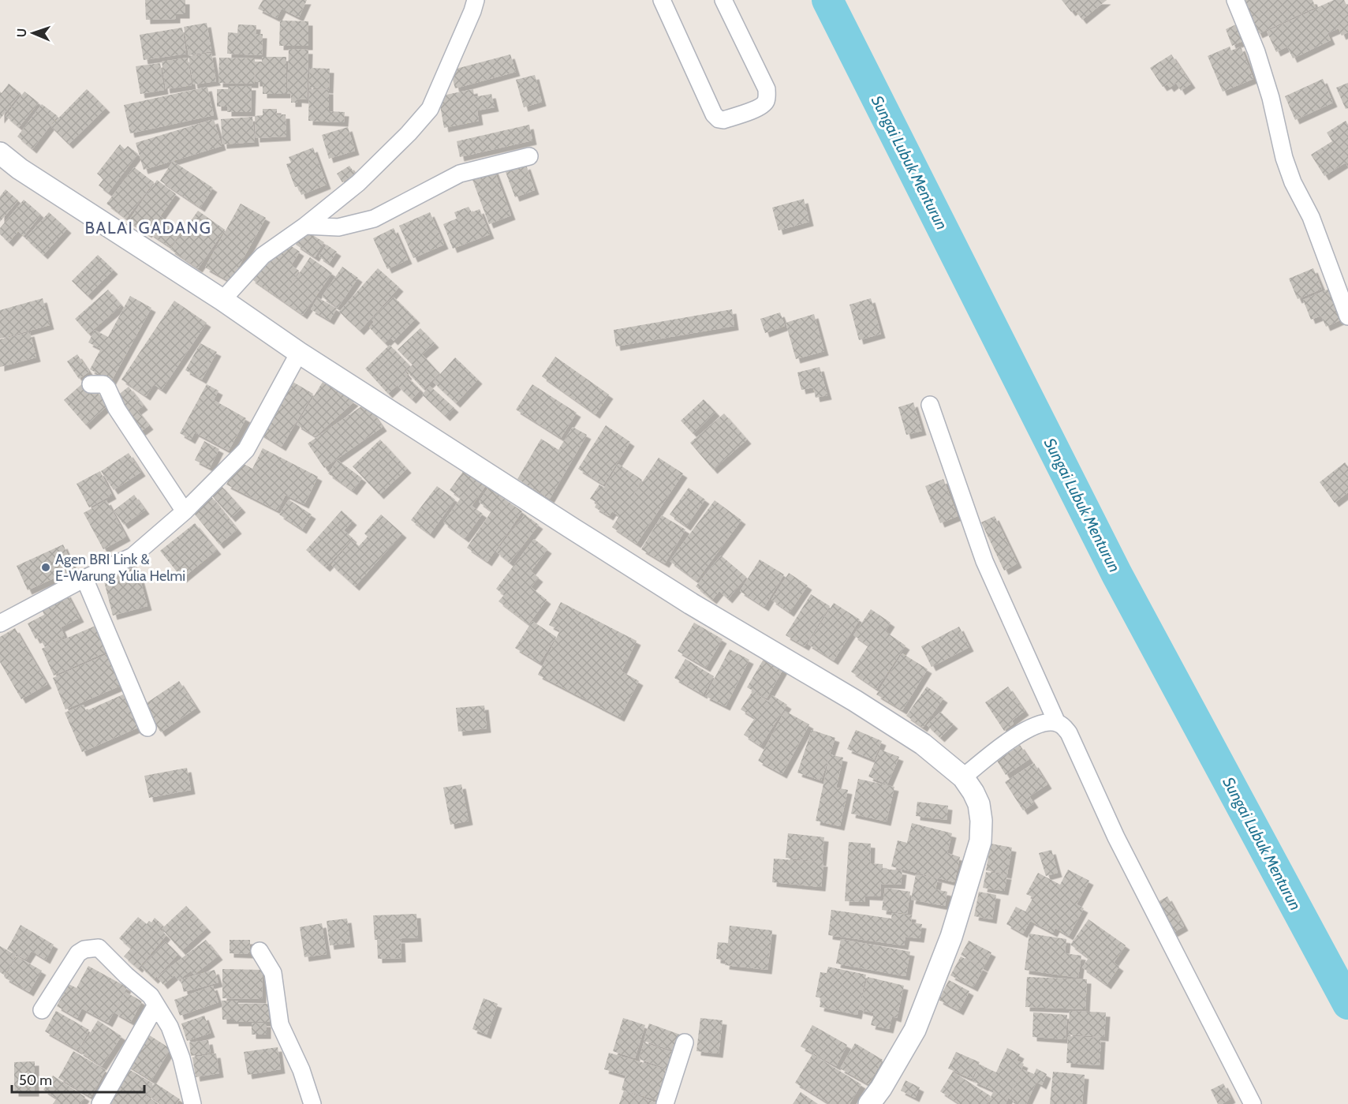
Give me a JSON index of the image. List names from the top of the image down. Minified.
{"districts":["BALAI GADANG"],"water":["Sungai Lubuk Menturun"],"places":["Agen BRI Link & E-Warung Yulia Helmi"],"scale_bar":"50 m","north":"left"}
